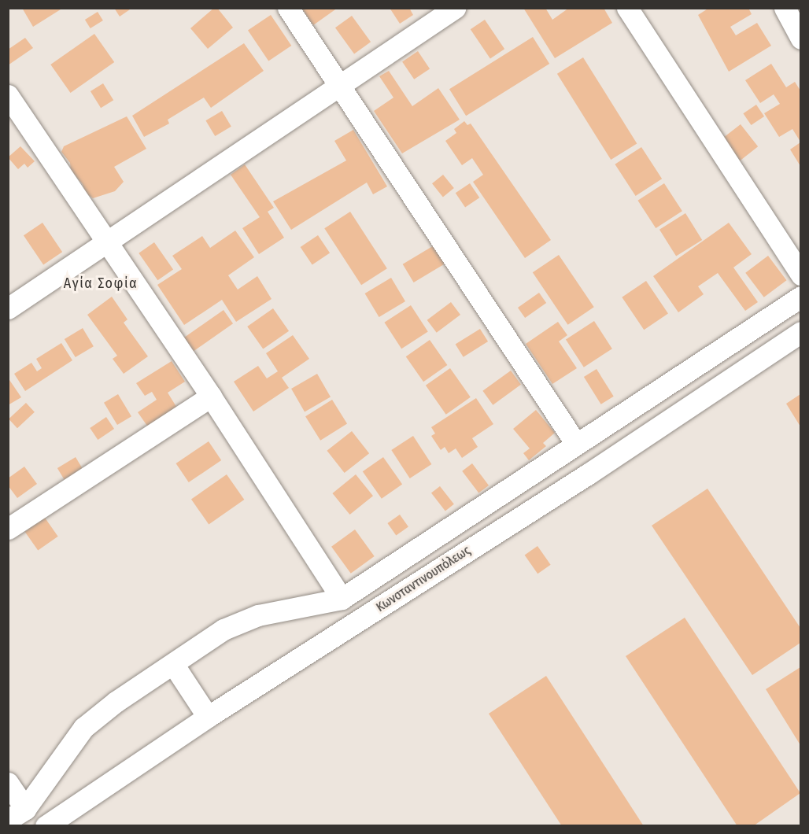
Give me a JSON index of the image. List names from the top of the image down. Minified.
{"streets":{"street":["Κωνσταντινουπόλεως"]},"districts":["Αγία Σοφία"]}
